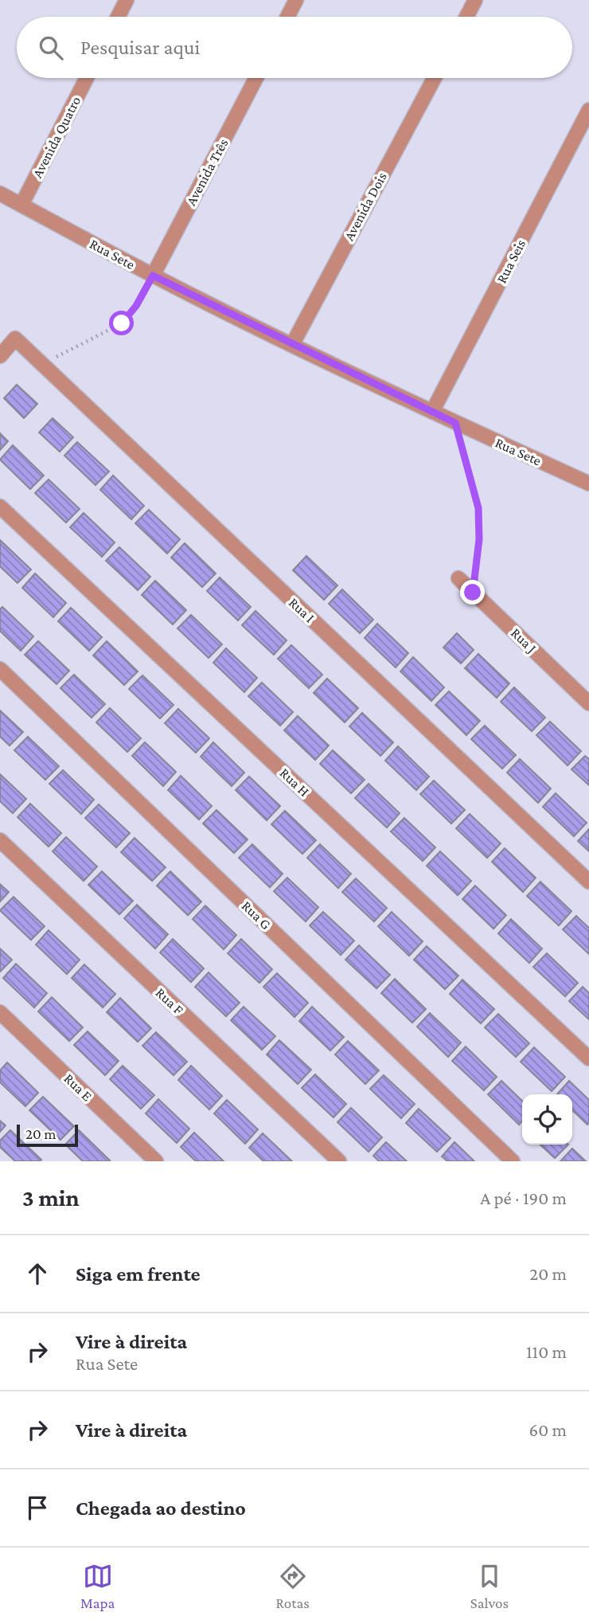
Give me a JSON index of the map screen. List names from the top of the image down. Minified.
{"streets":{"street":["Avenida Quatro","Avenida Três","Avenida Dois","Rua Sete","Rua Seis","Rua I","Rua J","Rua H","Rua G","Rua F","Rua E"]},"crossings":[["Avenida Quatro","Rua Sete"],["Avenida Três","Rua Sete"],["Avenida Dois","Rua Sete"],["Rua Sete","Rua Seis"]],"scale_bar":"20 m","page":{"search":"Pesquisar aqui","scale":"20 m","heading":["3 min","A pé · 190 m"],"list":[["Siga em frente","20 m"],["Vire à direita","Rua Sete","110 m"],["Vire à direita","60 m"],"Chegada ao destino"],"nav":["Mapa","Rotas","Salvos"]}}
